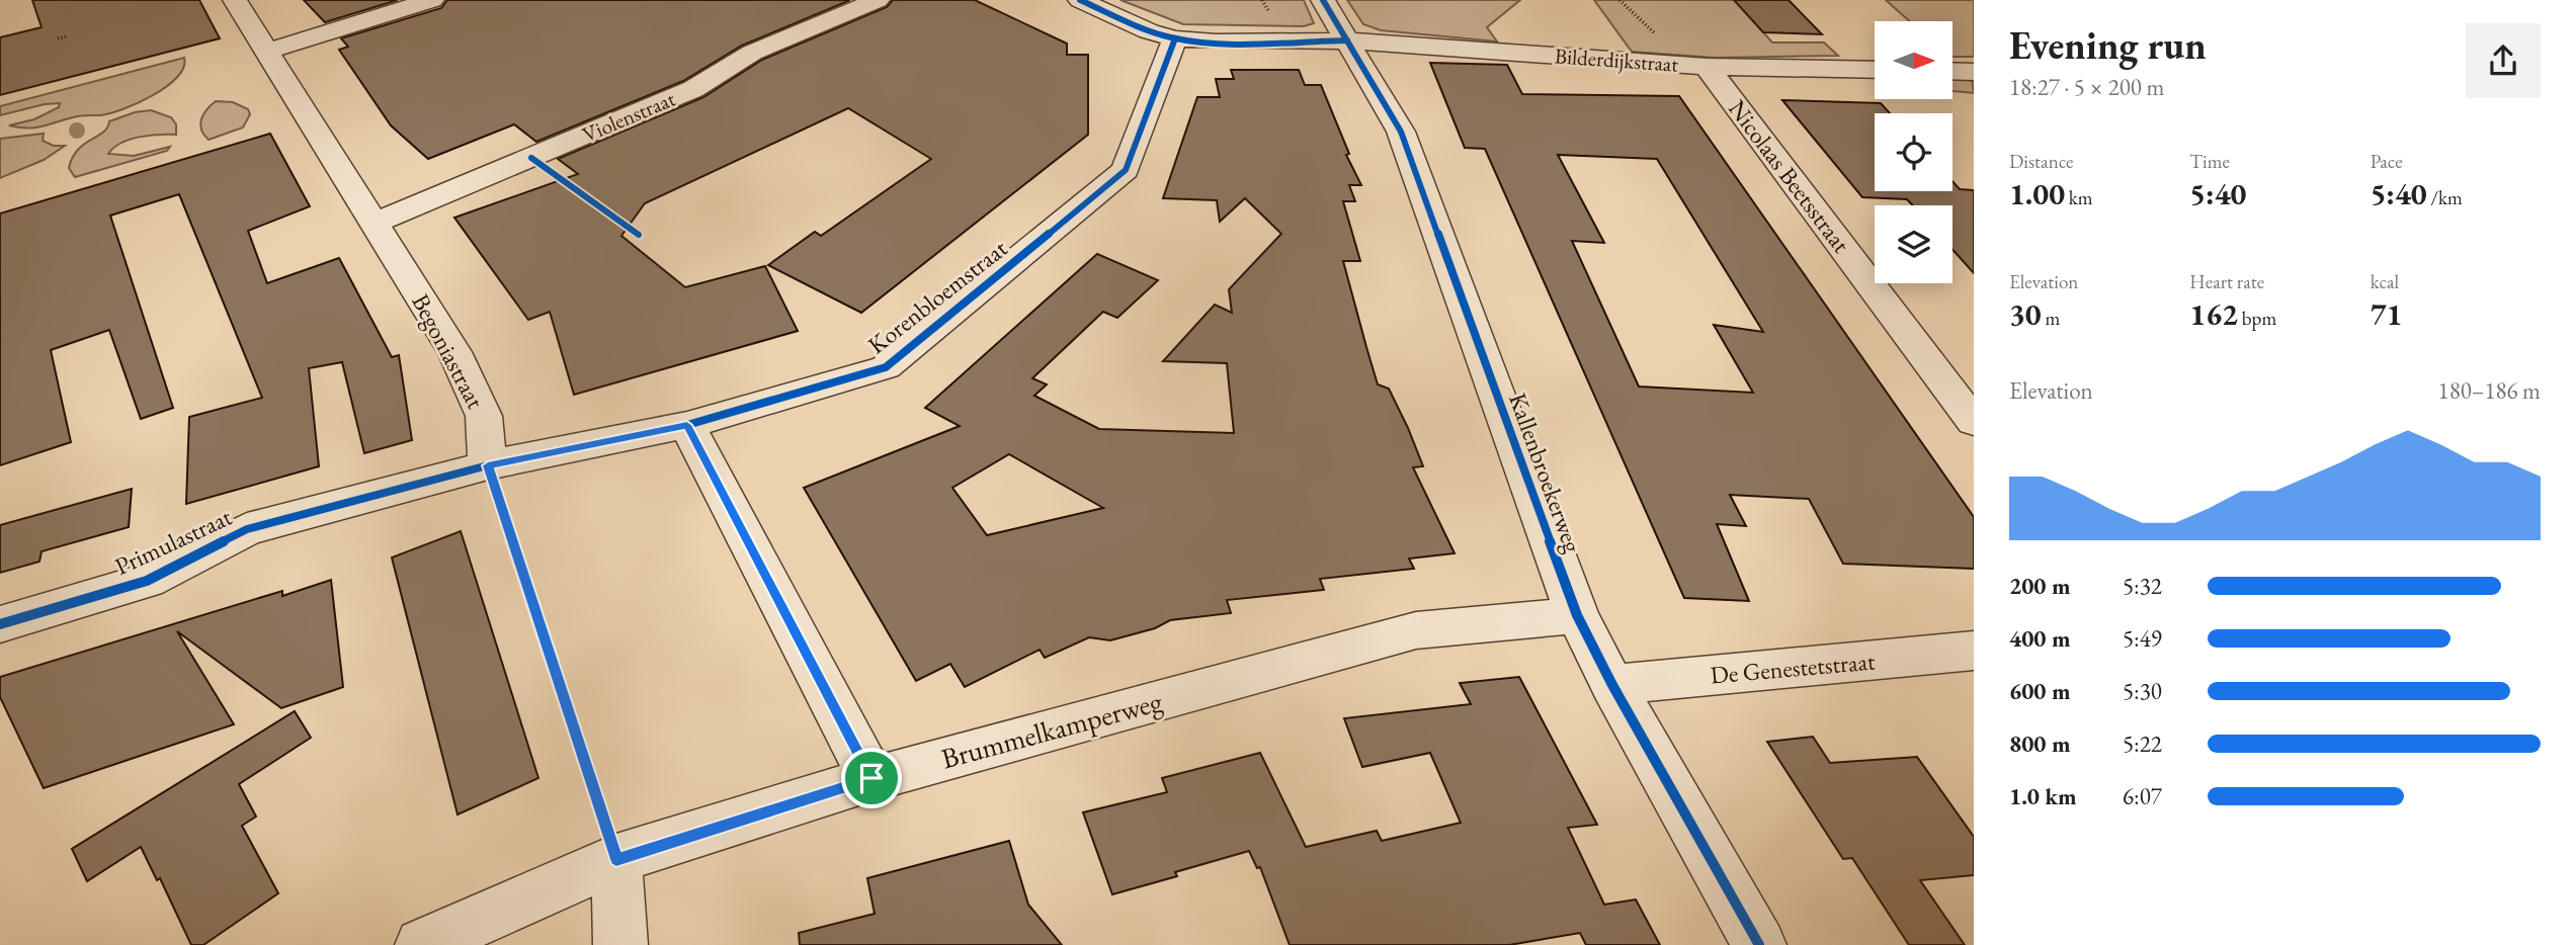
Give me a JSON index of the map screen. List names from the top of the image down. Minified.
{"streets":{"street":["Bilderdijkstraat","Violenstraat","Nicolaas Beetsstraat","Korenbloemstraat","Begoniastraat","Kallenbroekerweg","Primulastraat","De Genestetstraat","Brummelkamperweg"]},"crossings":[["Bilderdijkstraat","Nicolaas Beetsstraat"],["Bilderdijkstraat","Korenbloemstraat"],["Bilderdijkstraat","Kallenbroekerweg"],["Violenstraat","Begoniastraat"],["Korenbloemstraat","Begoniastraat"],["Korenbloemstraat","Primulastraat"],["Begoniastraat","Primulastraat"],["Kallenbroekerweg","De Genestetstraat"],["Kallenbroekerweg","Brummelkamperweg"]],"north":"right","page":{"heading":["Evening run","18:27 · 5 × 200 m"],"stats":[["Distance","1.00 km"],["Time","5:40"],["Pace","5:40 /km"],["Elevation","30 m"],["Heart rate","162 bpm"],["kcal","71"]],"chart":["Elevation","180–186 m"],"list":[{"name":"200 m","note":"5:32"},{"name":"400 m","note":"5:49"},{"name":"600 m","note":"5:30"},{"name":"800 m","note":"5:22"},{"name":"1.0 km","note":"6:07"}]}}
